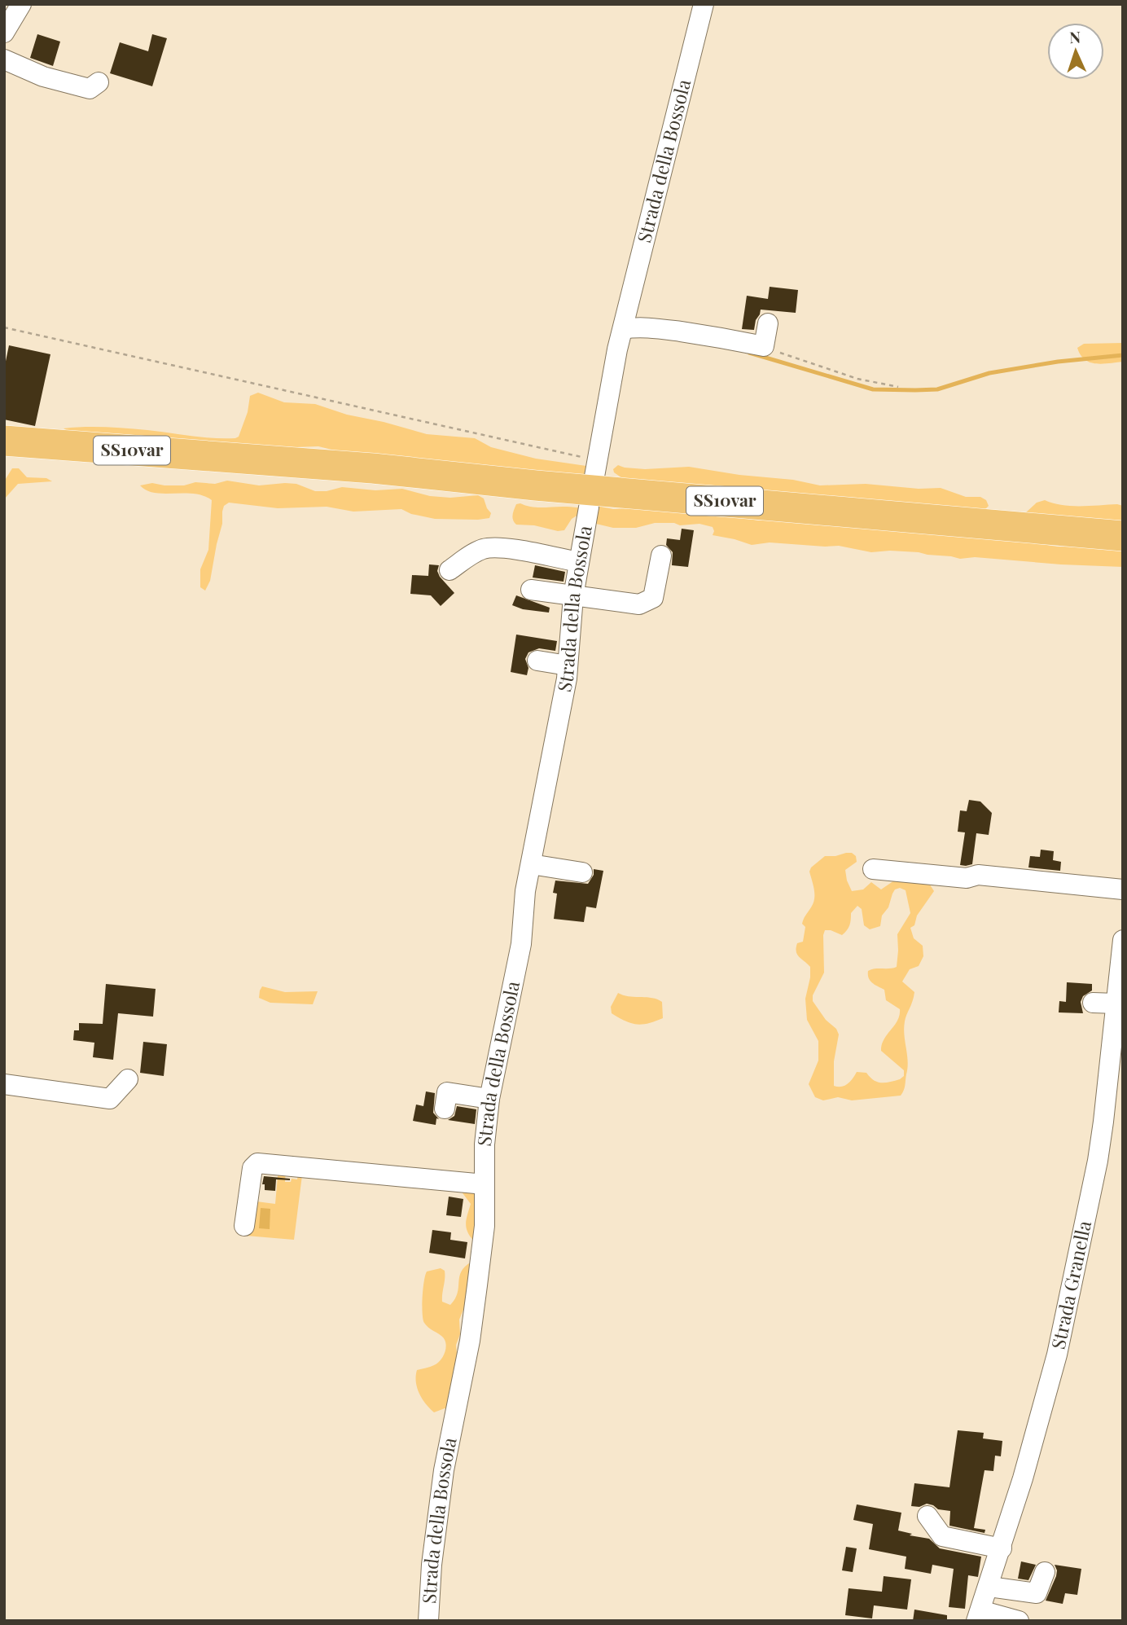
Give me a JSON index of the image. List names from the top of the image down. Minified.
{"streets":{"highway":["SS10var"],"street":["Strada della Bossola","Strada Granella"]},"north":"top"}
